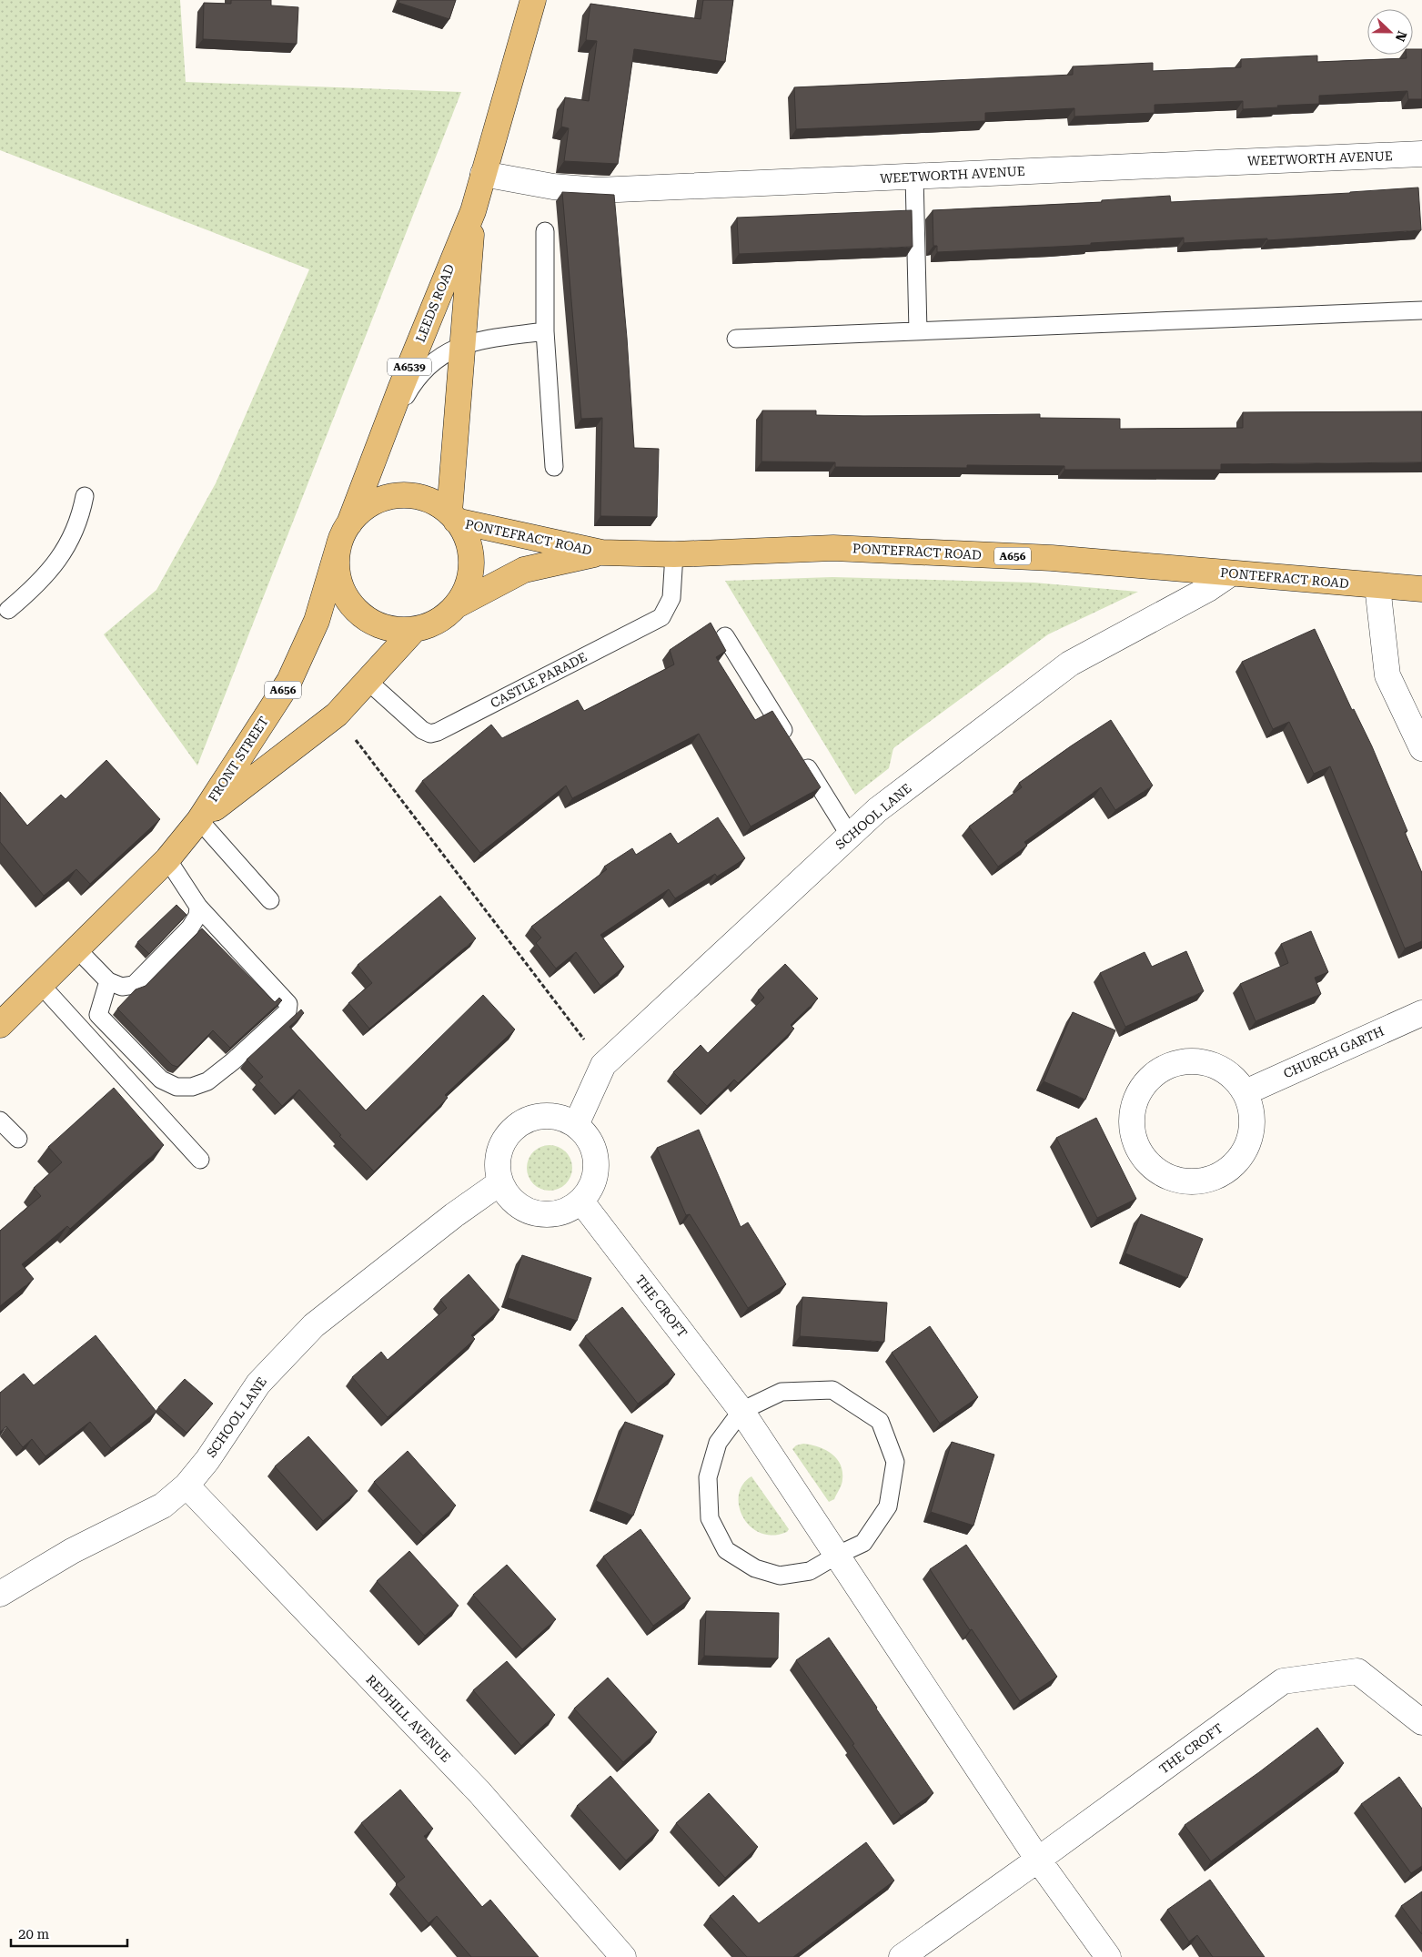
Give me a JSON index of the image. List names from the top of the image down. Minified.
{"streets":{"main road":["LEEDS ROAD","A6539","PONTEFRACT ROAD","A656","FRONT STREET"],"street":["WEETWORTH AVENUE","SCHOOL LANE","CHURCH GARTH","THE CROFT","REDHILL AVENUE"],"lane":["CASTLE PARADE"]},"crossings":[["WEETWORTH AVENUE","LEEDS ROAD"],["LEEDS ROAD","PONTEFRACT ROAD"],["LEEDS ROAD","FRONT STREET"],["PONTEFRACT ROAD","CASTLE PARADE"],["PONTEFRACT ROAD","FRONT STREET"],["PONTEFRACT ROAD","SCHOOL LANE"],["CASTLE PARADE","FRONT STREET"],["SCHOOL LANE","THE CROFT"],["SCHOOL LANE","REDHILL AVENUE"]],"scale_bar":"20 m","north":"right"}
